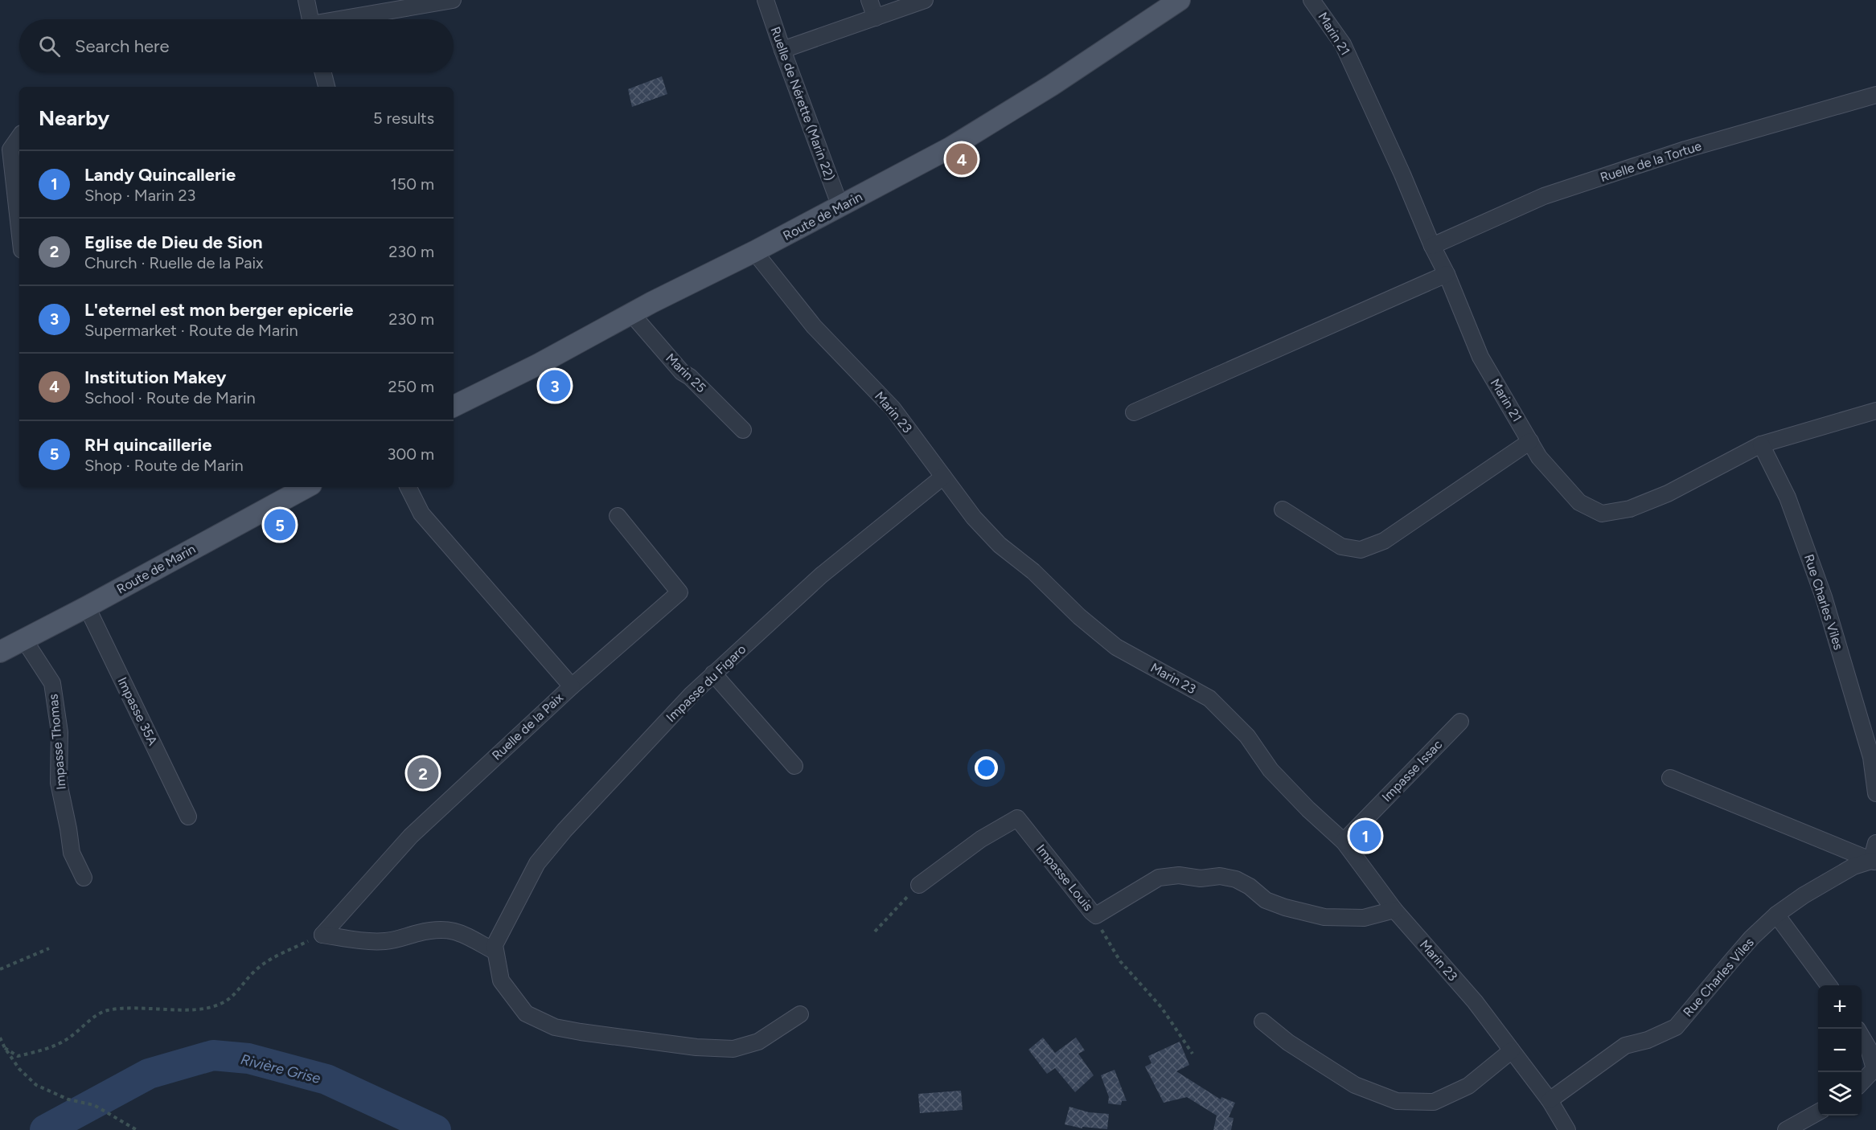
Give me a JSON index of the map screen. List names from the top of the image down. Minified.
{"streets":{"main road":["Route de Marin"],"street":["Marin 21","Ruelle de Nérette (Marin 22)","Ruelle de la Tortue","Marin 25","Marin 23","Rue Charles Viles","Impasse du Figaro","Impasse 35A","Ruelle de la Paix","Impasse Thomas","Impasse Issac","Impasse Louis"]},"crossings":[["Marin 21","Ruelle de la Tortue"],["Marin 21","Rue Charles Viles"],["Ruelle de Nérette (Marin 22)","Route de Marin"],["Route de Marin","Marin 25"],["Route de Marin","Marin 23"],["Route de Marin","Impasse 35A"],["Route de Marin","Impasse Thomas"],["Marin 23","Rue Charles Viles"],["Marin 23","Impasse du Figaro"],["Marin 23","Impasse Issac"],["Marin 23","Impasse Louis"]],"water":["Rivière Grise"],"page":{"search":"Search here","heading":["Nearby","5 results"],"pins":["4","3","5","2","1"],"list":[{"mark":"1","name":"Landy Quincallerie","note":"Shop · Marin 23","value":"150 m"},{"mark":"2","name":"Eglise de Dieu de Sion","note":"Church · Ruelle de la Paix","value":"230 m"},{"mark":"3","name":"L'eternel est mon berger epicerie","note":"Supermarket · Route de Marin","value":"230 m"},{"mark":"4","name":"Institution Makey","note":"School · Route de Marin","value":"250 m"},{"mark":"5","name":"RH quincaillerie","note":"Shop · Route de Marin","value":"300 m"}],"map_buttons":["+","−"]}}
